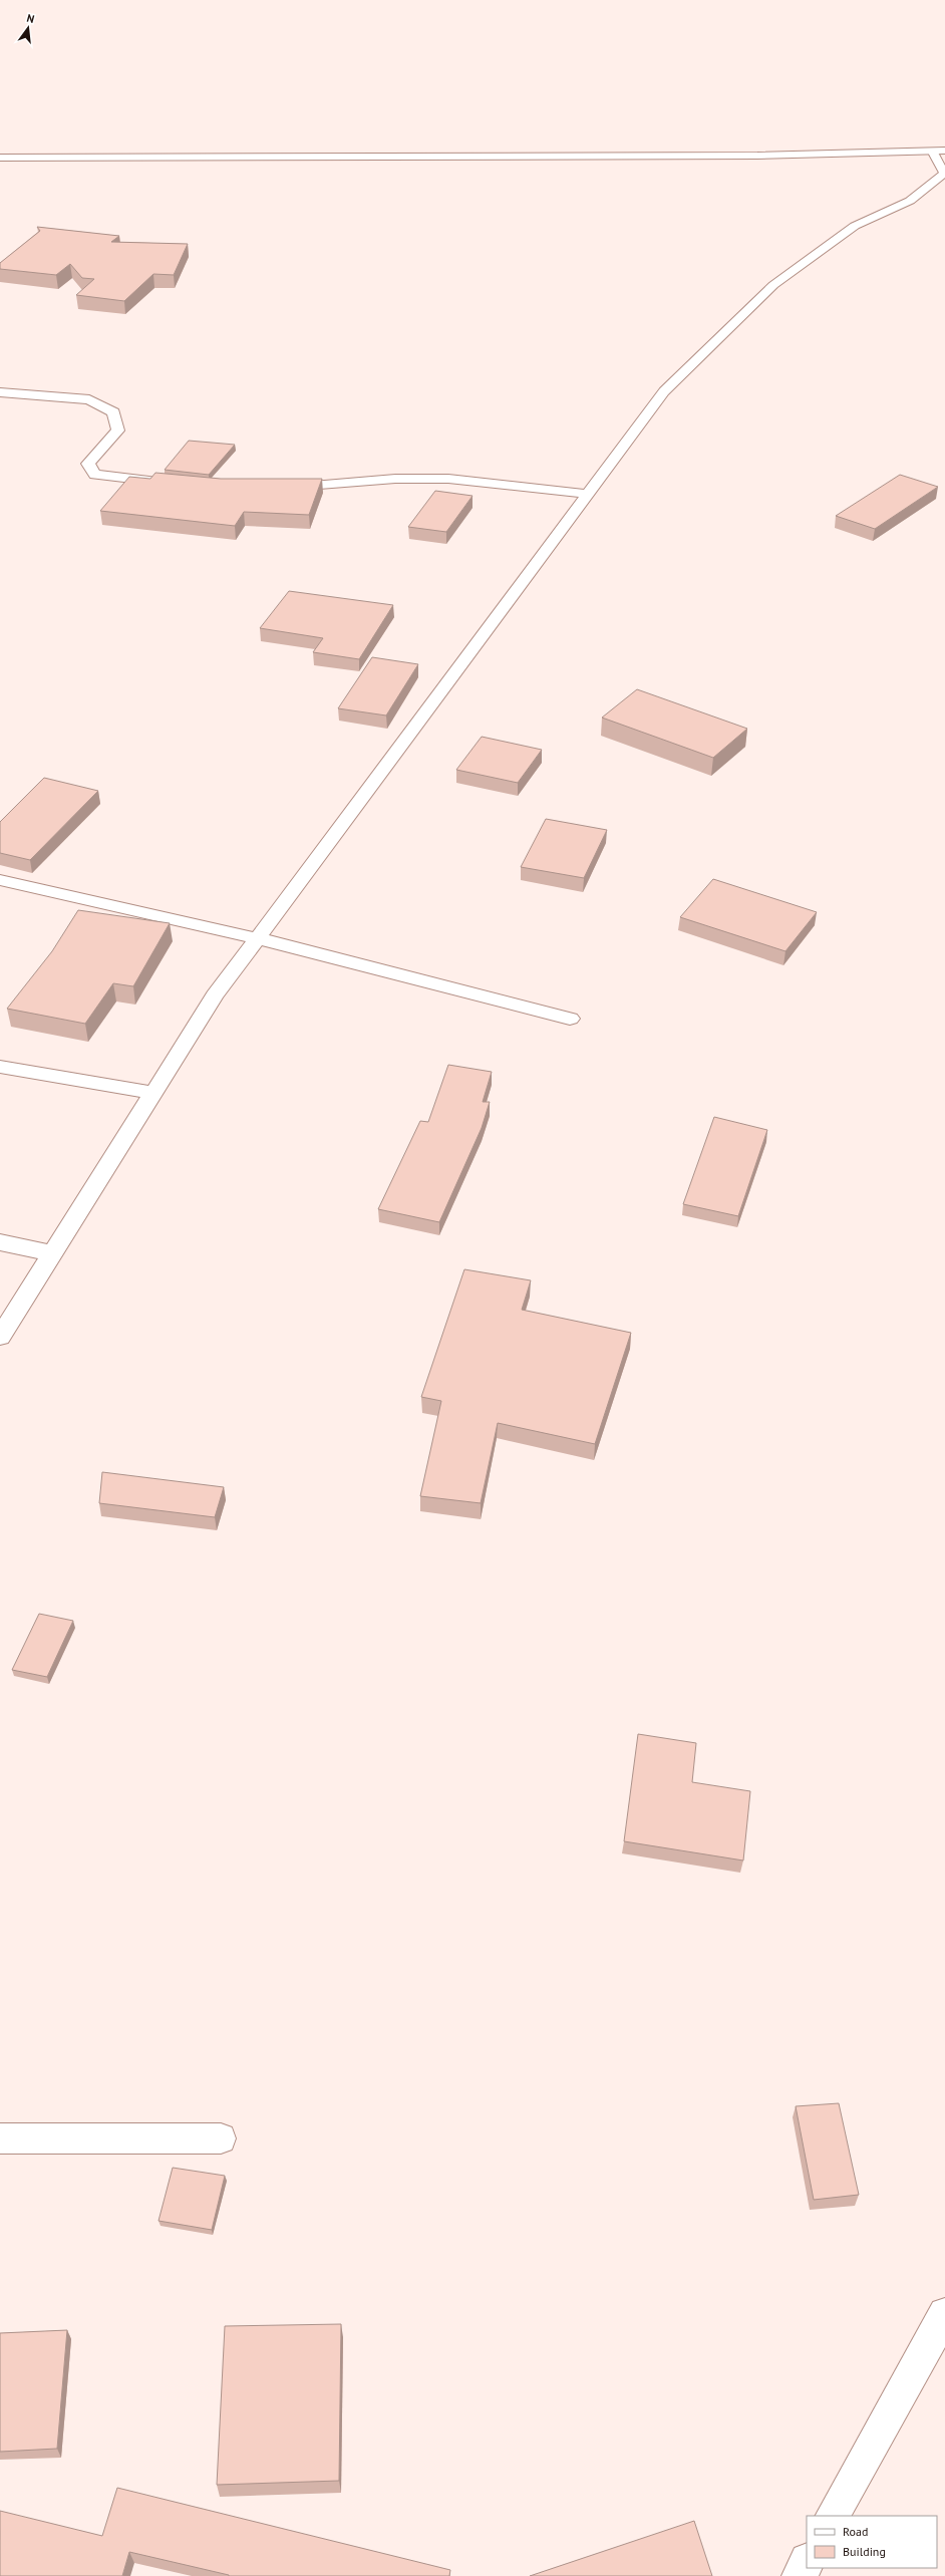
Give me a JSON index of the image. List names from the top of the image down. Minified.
{"legend":["Road","Building"],"north":"top"}
